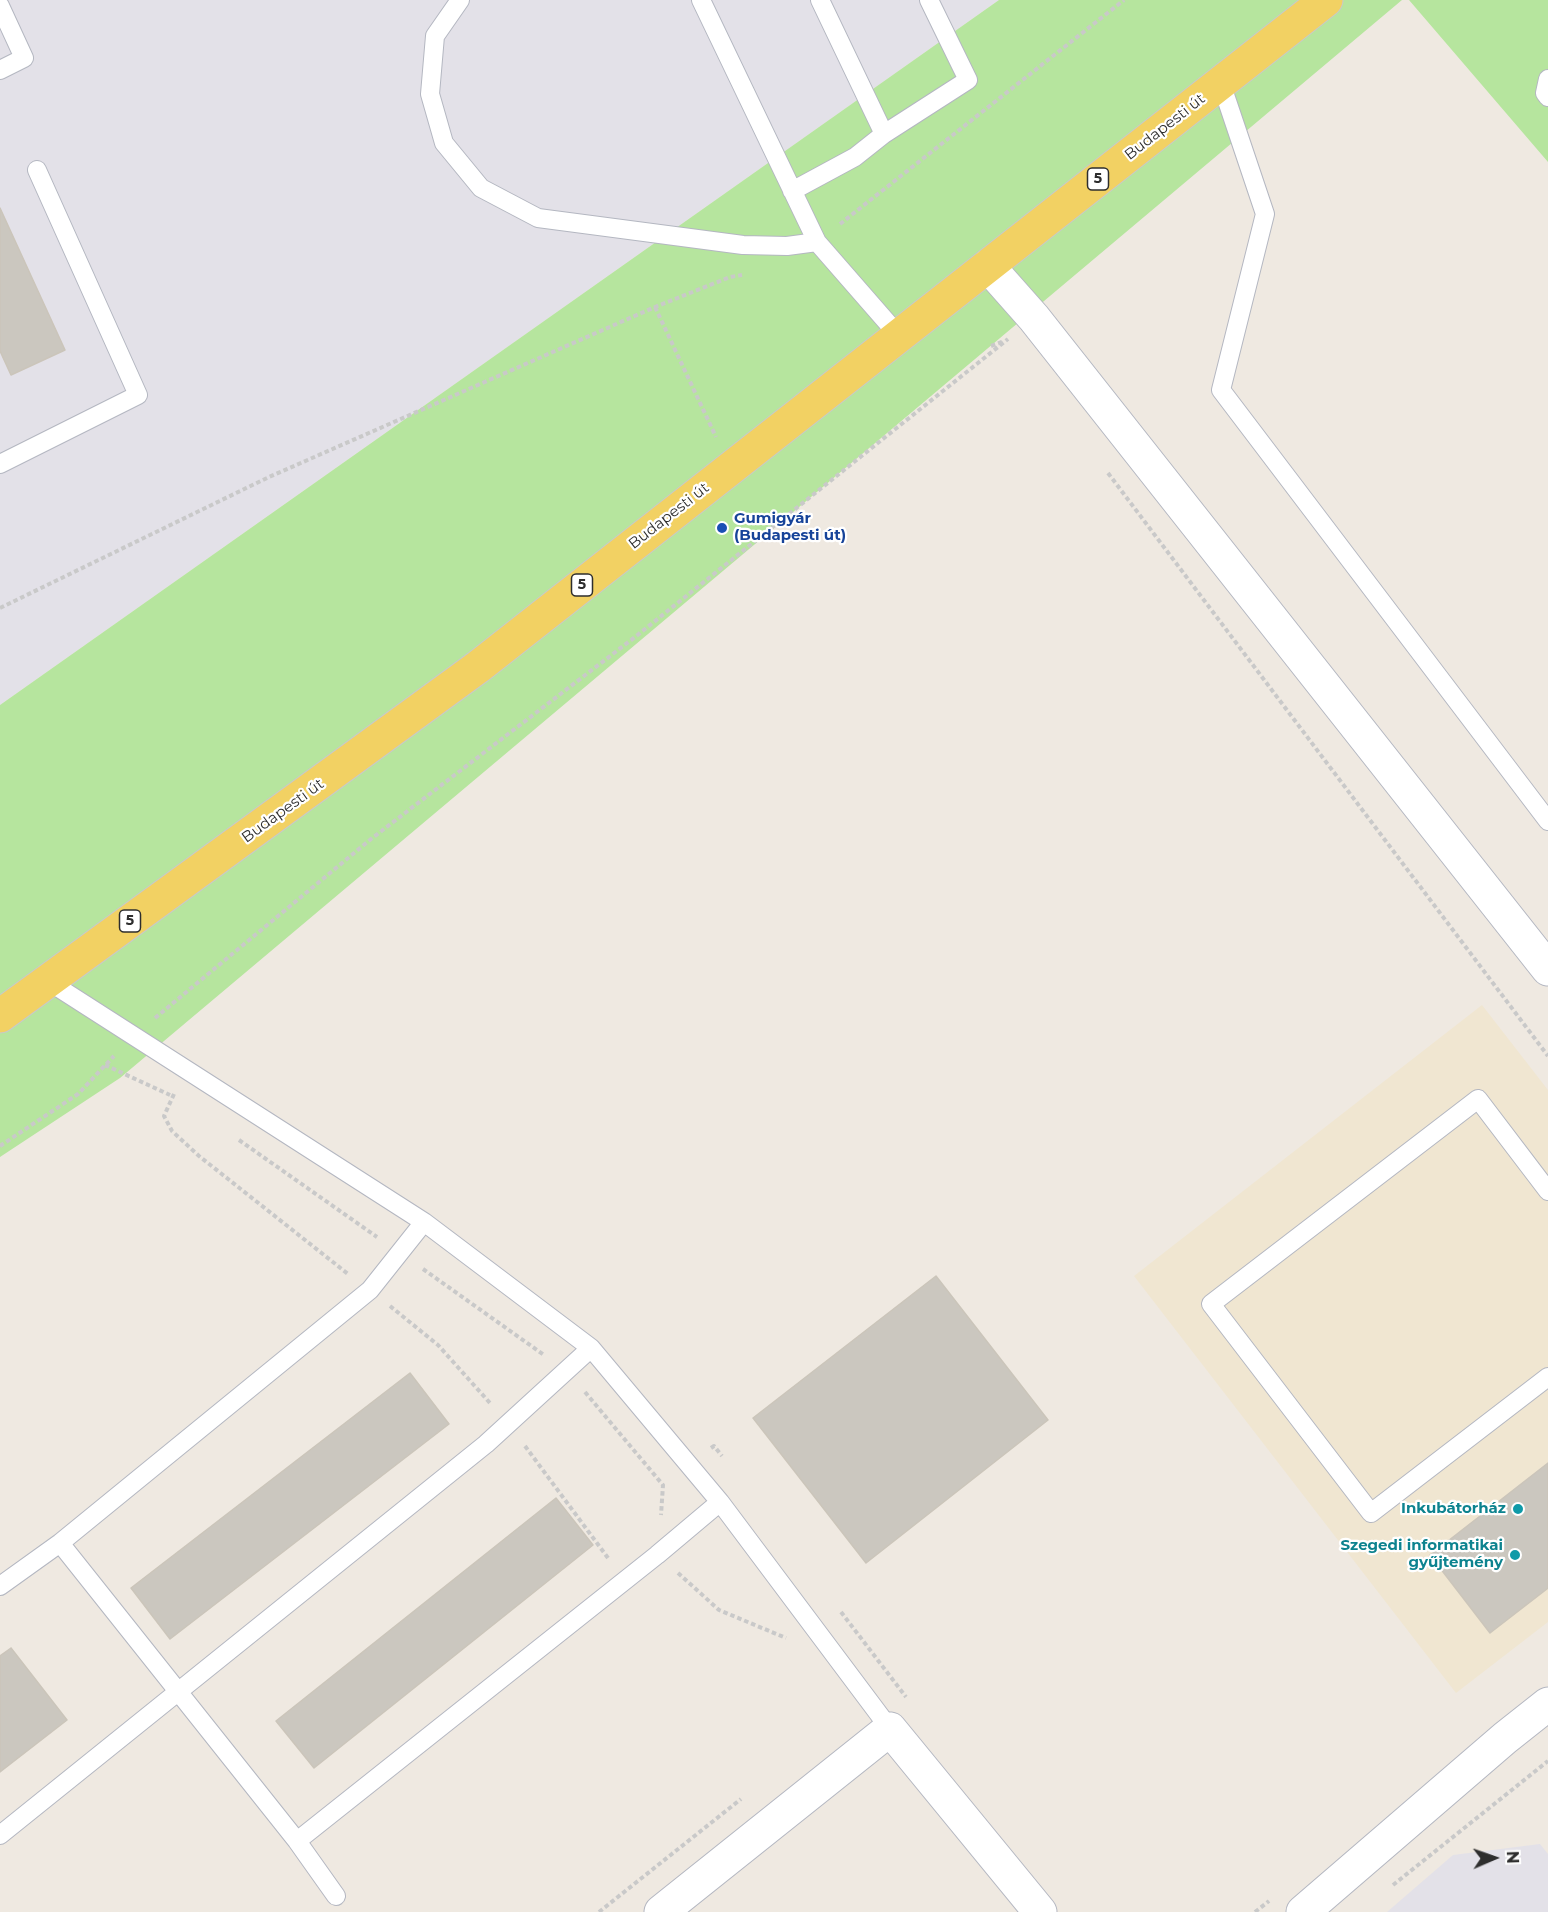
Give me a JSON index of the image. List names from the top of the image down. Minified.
{"streets":{"main road":["Budapesti út","5"]},"places":["Gumigyár (Budapesti út)","Inkubátorház","Szegedi informatikai gyűjtemény"],"north":"right"}
